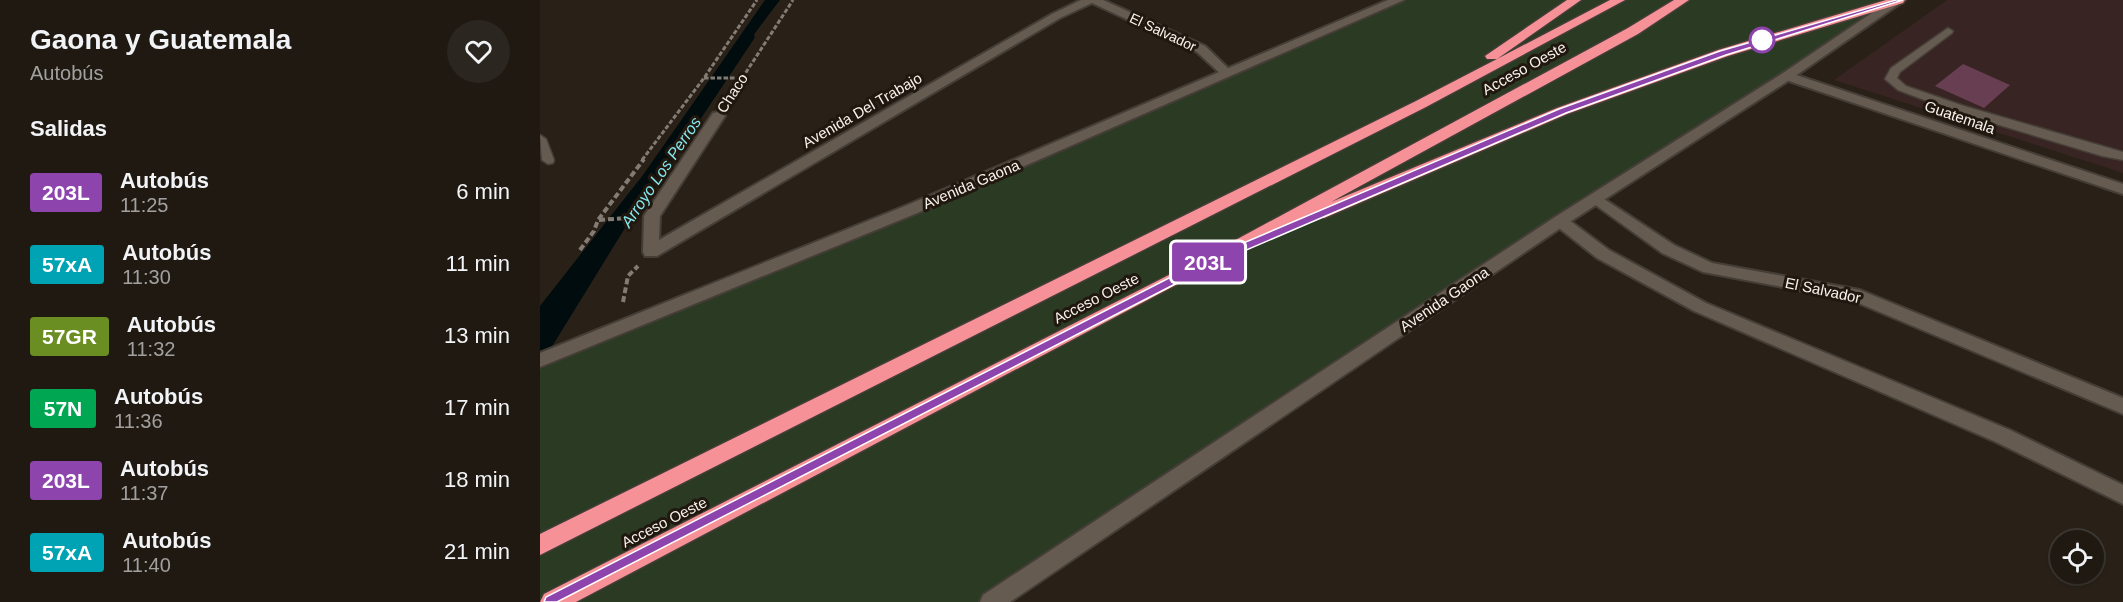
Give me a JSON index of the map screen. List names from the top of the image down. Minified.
{"streets":{"highway":["Acceso Oeste"],"street":["El Salvador","Chaco","Avenida Del Trabajo","Guatemala","Avenida Gaona"]},"crossings":[["El Salvador","Avenida Del Trabajo"],["El Salvador","Avenida Gaona"],["Chaco","Avenida Del Trabajo"],["Guatemala","Avenida Gaona"]],"water":["Arroyo Los Perros"],"lines":["bus line 203L"],"page":{"heading":[["Gaona y Guatemala","Autobús"],"Salidas"],"on_map":"203L","list":[{"mark":"203L","name":"Autobús","note":"11:25","value":"6 min"},{"mark":"57xA","name":"Autobús","note":"11:30","value":"11 min"},{"mark":"57GR","name":"Autobús","note":"11:32","value":"13 min"},{"mark":"57N","name":"Autobús","note":"11:36","value":"17 min"},{"mark":"203L","name":"Autobús","note":"11:37","value":"18 min"},{"mark":"57xA","name":"Autobús","note":"11:40","value":"21 min"}]}}
